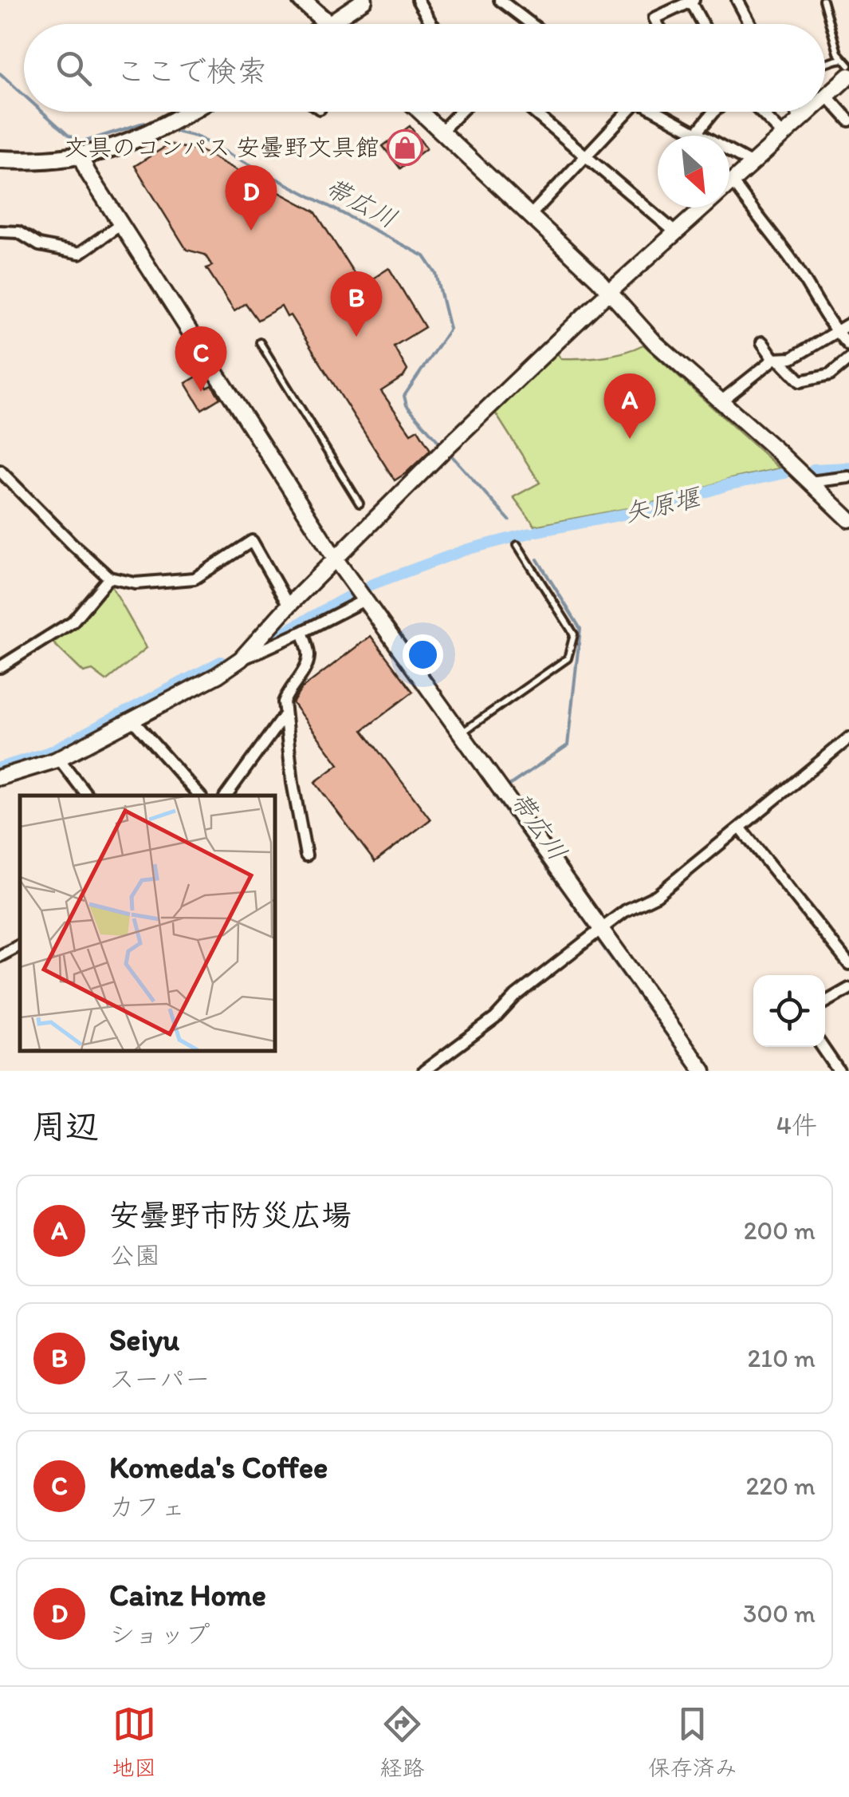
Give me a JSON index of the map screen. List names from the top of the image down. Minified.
{"water":["帯広川","矢原堰"],"places":{"shop":["文具のコンパス 安曇野文具館"]},"north":"bottom right","page":{"search":"ここで検索","pins":["D","B","C","A"],"heading":["周辺","4件"],"list":[{"mark":"A","name":"安曇野市防災広場","note":"公園","value":"200 m"},{"mark":"B","name":"Seiyu","note":"スーパー","value":"210 m"},{"mark":"C","name":"Komeda's Coffee","note":"カフェ","value":"220 m"},{"mark":"D","name":"Cainz Home","note":"ショップ","value":"300 m"}],"nav":["地図","経路","保存済み"]}}
